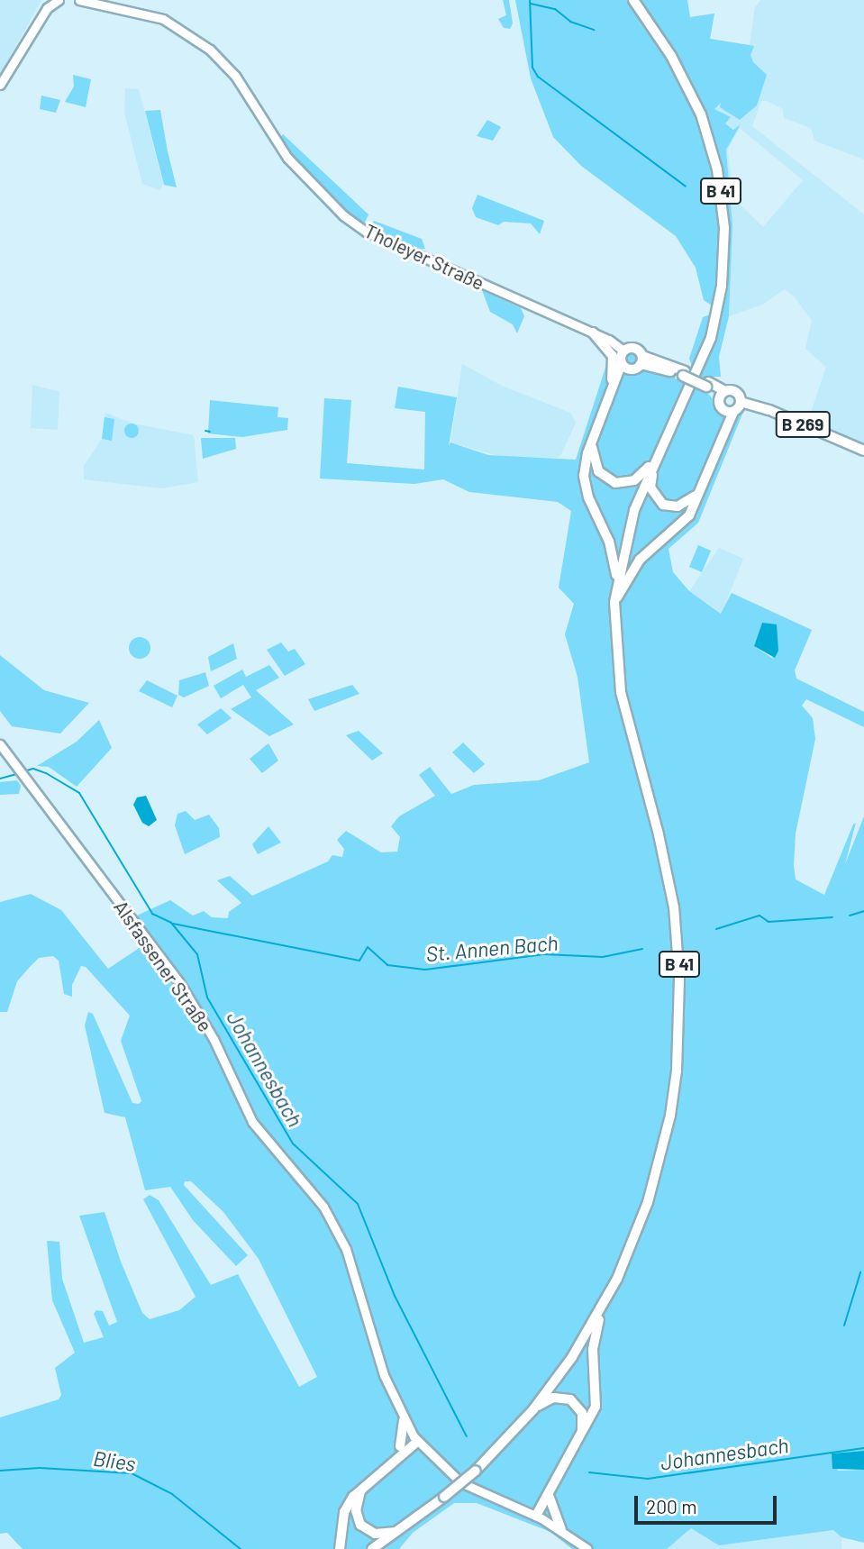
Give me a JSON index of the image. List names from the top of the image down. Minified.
{"streets":{"highway":["B 41"],"main road":["Tholeyer Straße","B 269","Alsfassener Straße"]},"crossings":[["Tholeyer Straße","B 269"]],"water":["St. Annen Bach","Johannesbach","Blies"],"scale_bar":"200 m"}
